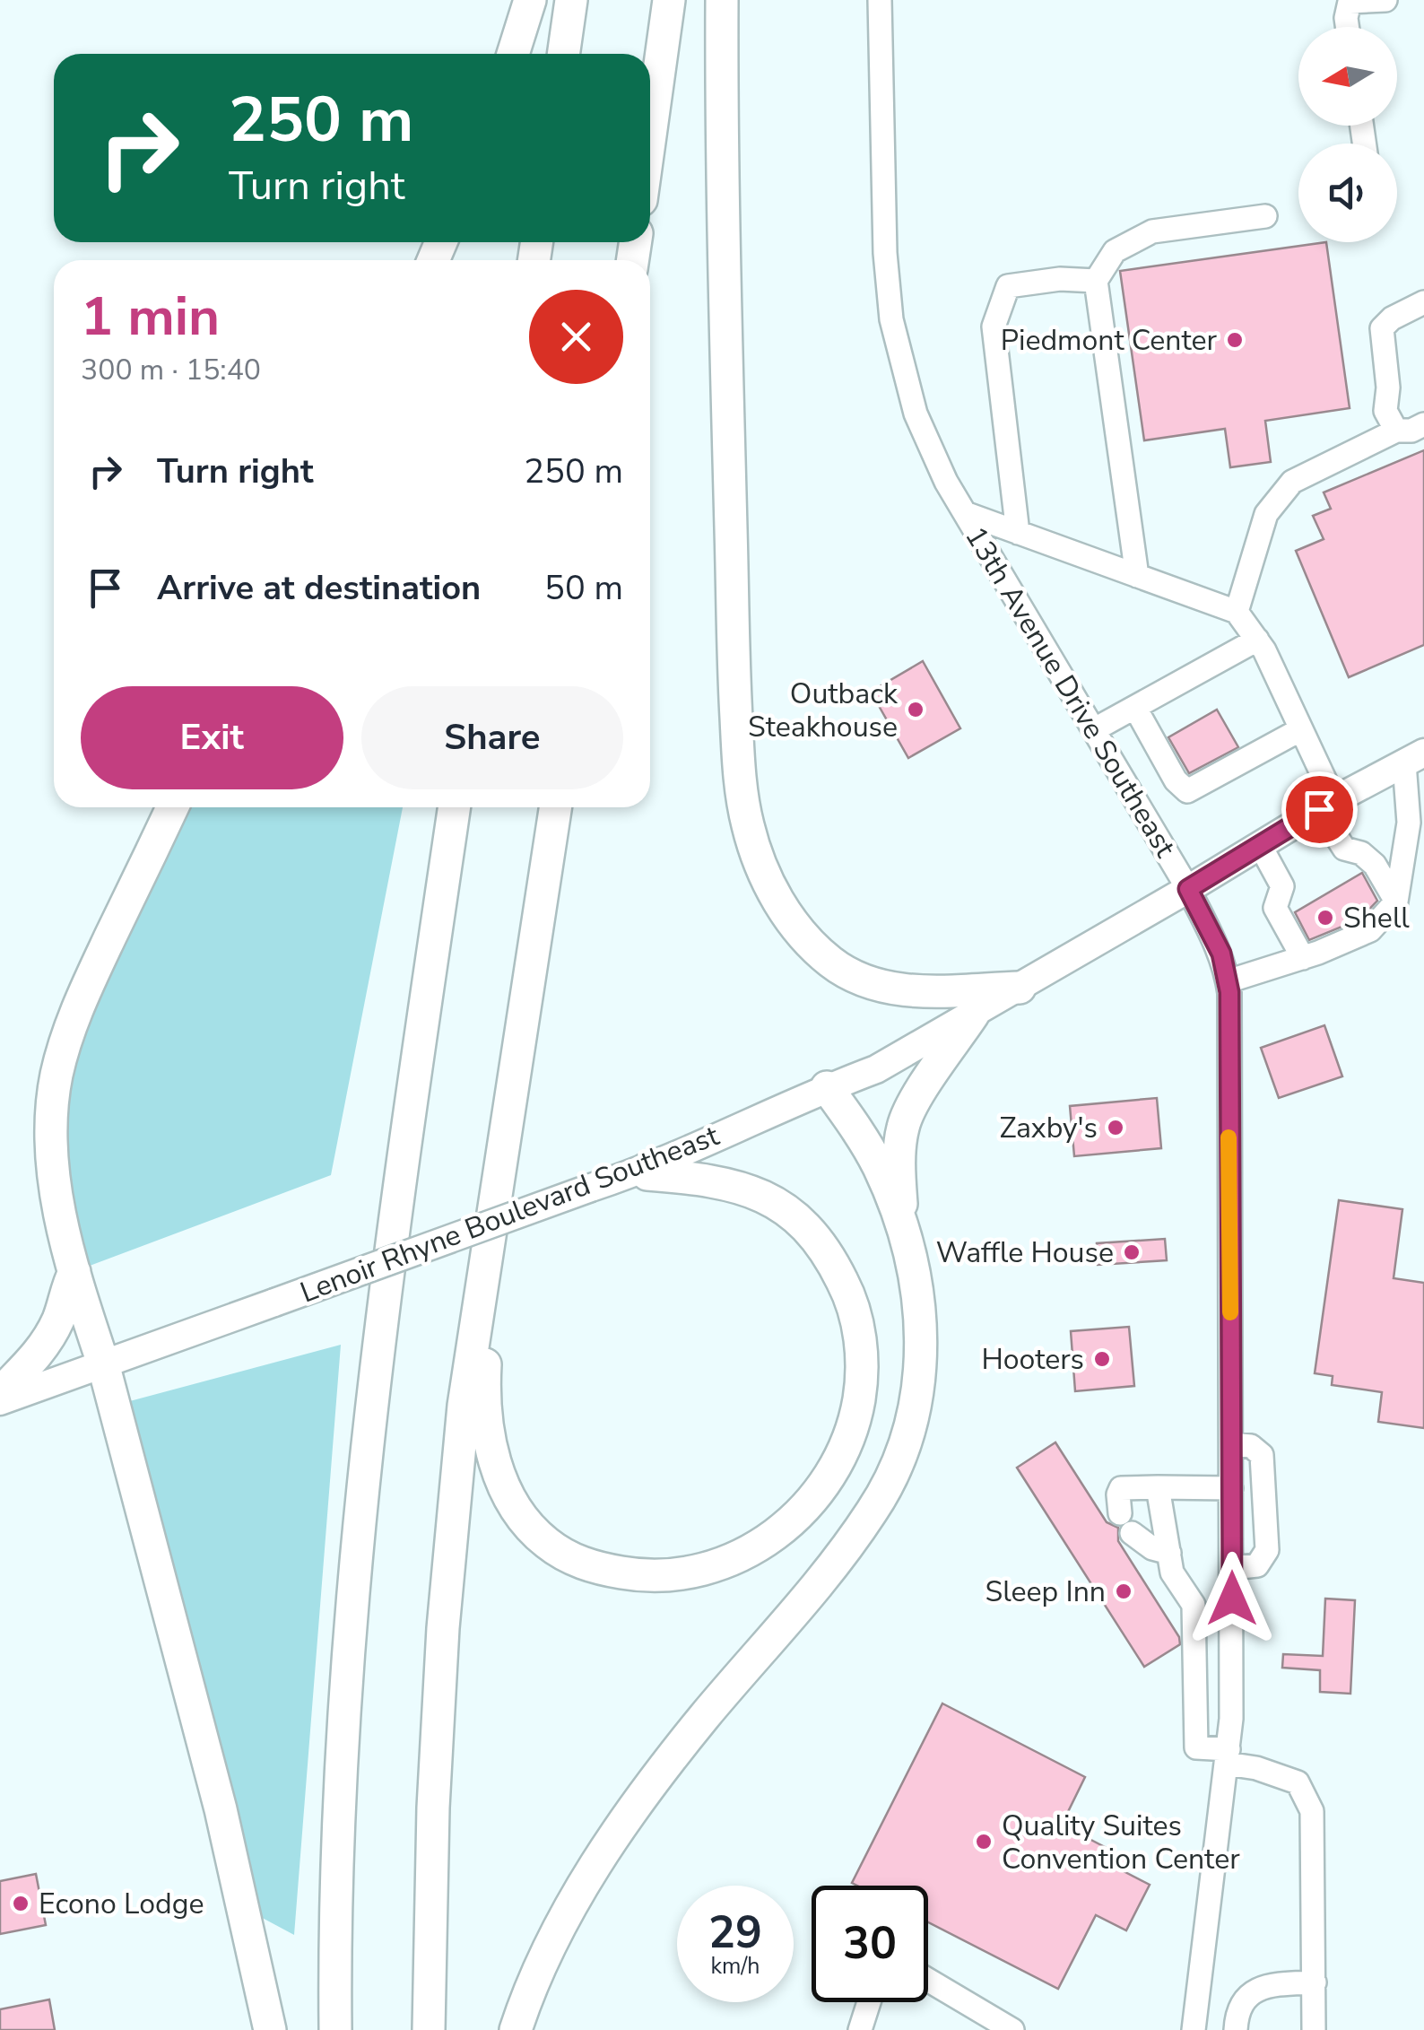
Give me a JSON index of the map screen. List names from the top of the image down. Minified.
{"streets":{"main road":["Lenoir Rhyne Boulevard Southeast"],"street":["13th Avenue Drive Southeast"]},"crossings":[["13th Avenue Drive Southeast","Lenoir Rhyne Boulevard Southeast"]],"places":["Piedmont Center","Outback Steakhouse","Shell","Zaxby's","Waffle House","Hooters","Sleep Inn","Quality Suites Convention Center","Econo Lodge"],"north":"left","page":{"turn":["250 m","Turn right"],"heading":["1 min","300 m · 15:40"],"list":[{"name":"Turn right","value":"250 m"},{"name":"Arrive at destination","value":"50 m"}],"buttons":["Exit","Share"],"speed":"29 km/h","limit":"30"}}
